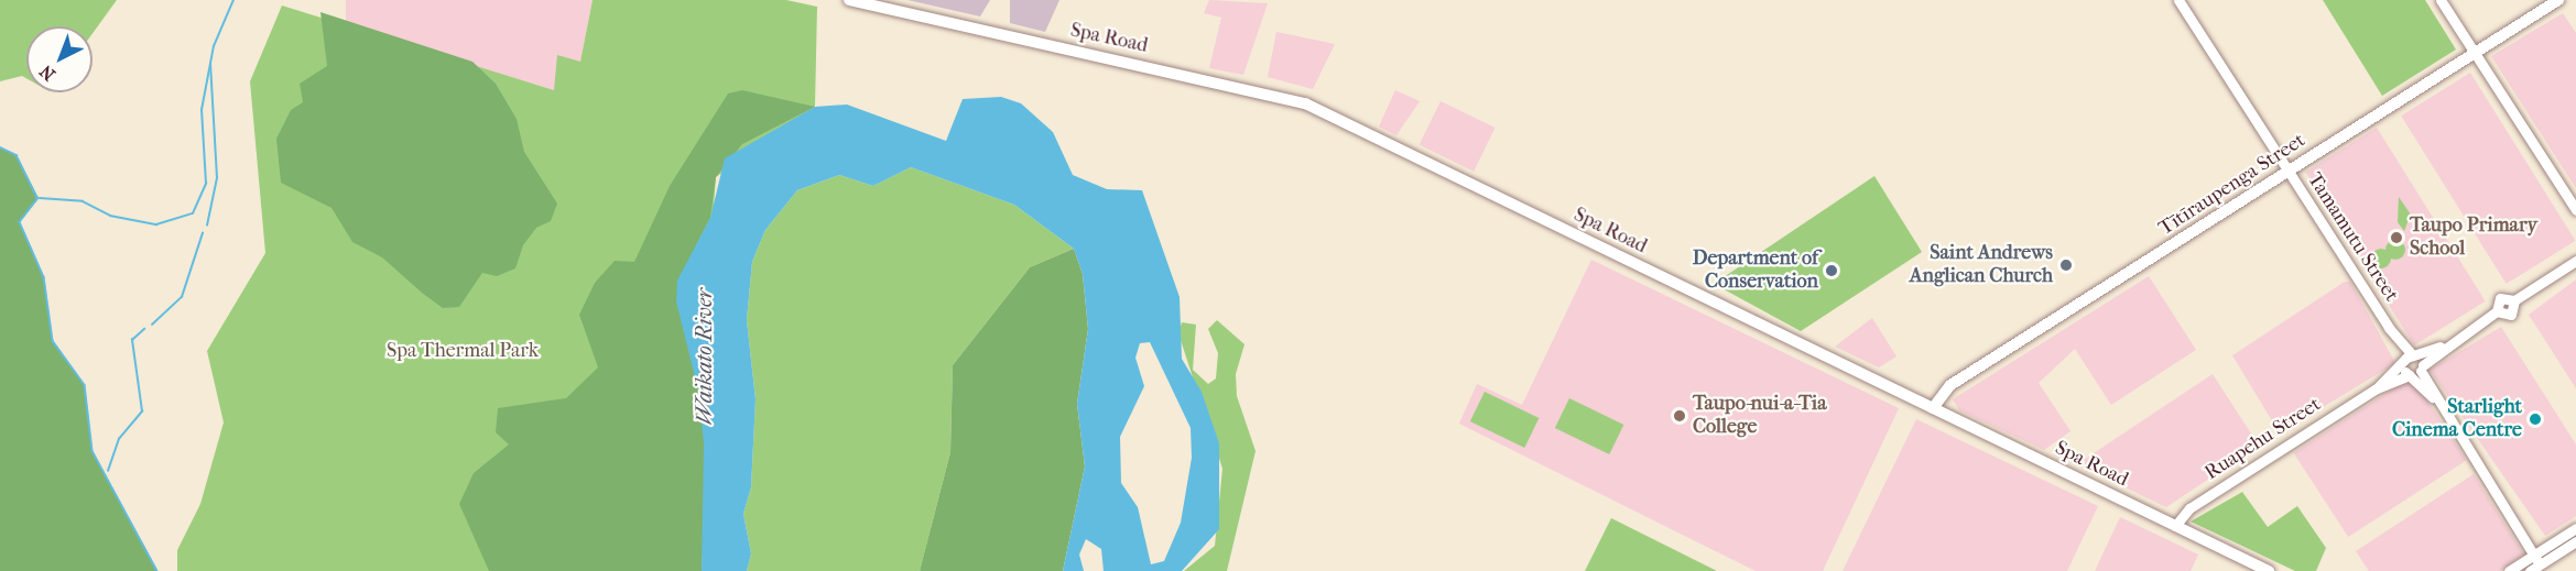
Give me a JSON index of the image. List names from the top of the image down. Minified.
{"streets":{"main road":["Spa Road","Tītīraupenga Street"],"street":["Tamamutu Street","Ruapehu Street"]},"crossings":[["Spa Road","Tītīraupenga Street"],["Spa Road","Ruapehu Street"],["Tītīraupenga Street","Tamamutu Street"],["Tamamutu Street","Ruapehu Street"]],"water":["Waikato River"],"parks":["Spa Thermal Park"],"places":["Taupo Primary School","Saint Andrews Anglican Church","Department of Conservation","Taupo-nui-a-Tia College","Starlight Cinema Centre"],"north":"bottom left"}
